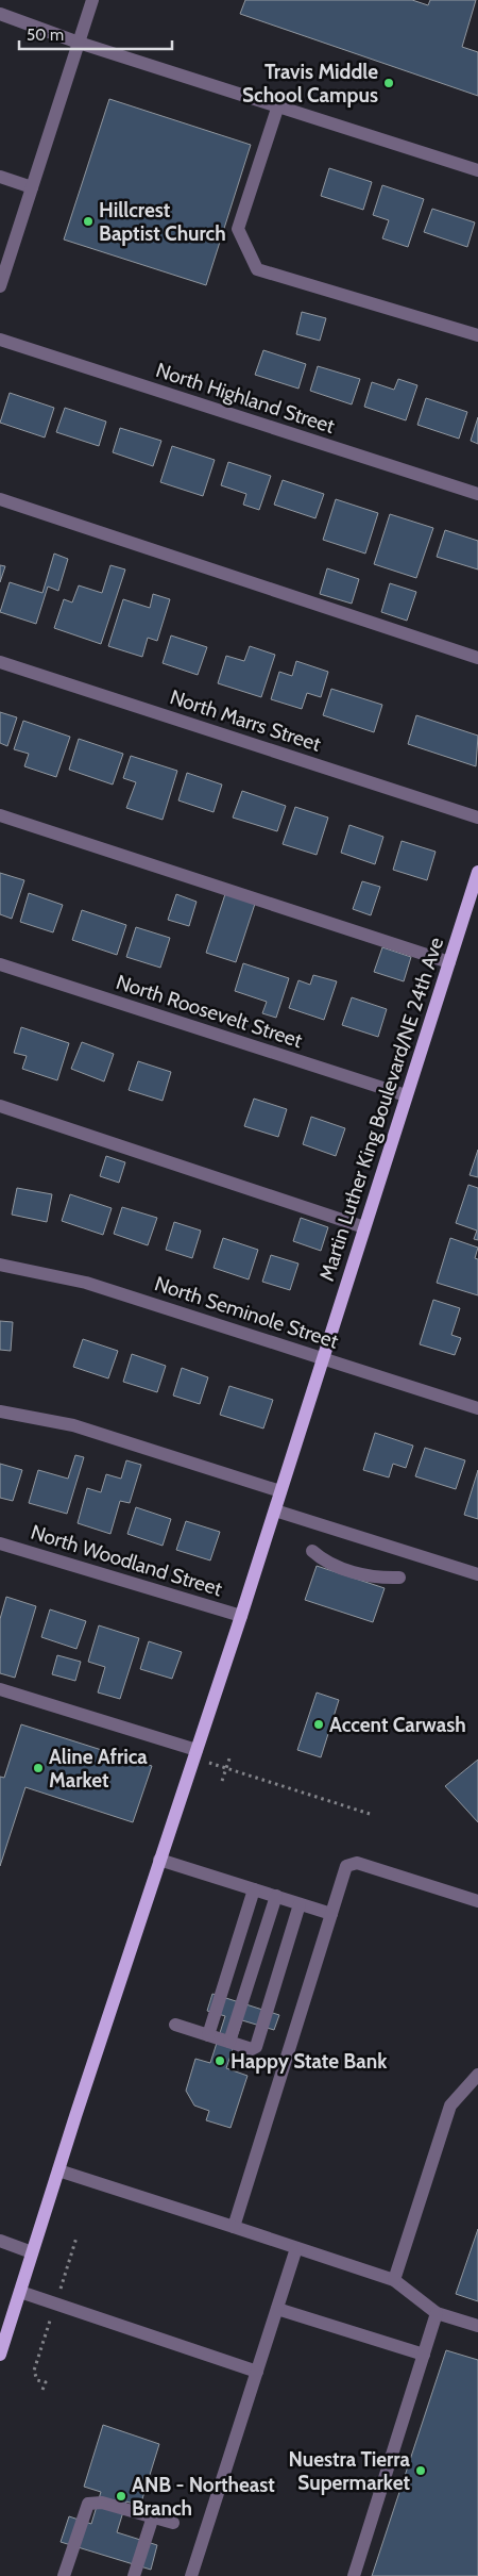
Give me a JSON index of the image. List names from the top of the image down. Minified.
{"streets":{"main road":["Martin Luther King Boulevard/NE 24th Ave"],"street":["North Highland Street","North Marrs Street","North Roosevelt Street","North Seminole Street","North Woodland Street"]},"crossings":[["North Roosevelt Street","Martin Luther King Boulevard/NE 24th Ave"],["Martin Luther King Boulevard/NE 24th Ave","North Seminole Street"],["Martin Luther King Boulevard/NE 24th Ave","North Woodland Street"]],"places":["Travis Middle School Campus","Hillcrest Baptist Church","Accent Carwash","Aline Africa Market","Happy State Bank","Nuestra Tierra Supermarket","ANB - Northeast Branch"],"scale_bar":"50 m"}
